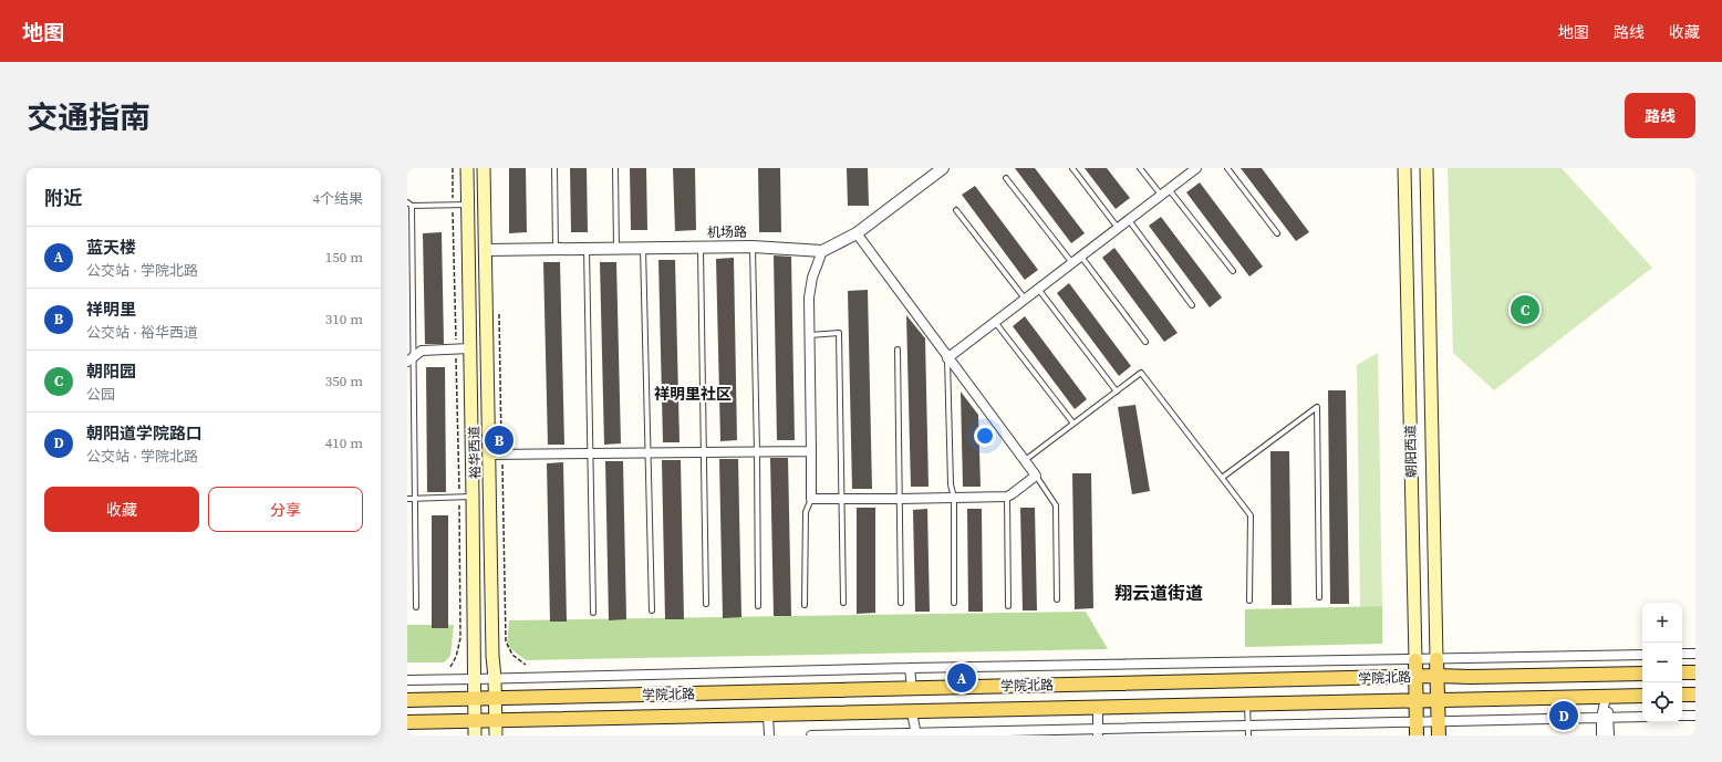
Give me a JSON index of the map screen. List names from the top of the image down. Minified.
{"streets":{"main road":["朝阳西道","裕华西道","学院北路"],"street":["机场路"]},"crossings":[["机场路","裕华西道"],["朝阳西道","学院北路"],["裕华西道","学院北路"]],"districts":["祥明里社区","翔云道街道"],"page":{"header":"地图","nav":["地图","路线","收藏"],"title":"交通指南","buttons":["路线",["收藏","分享"]],"heading":["附近","4个结果"],"list":[{"mark":"A","name":"蓝天楼","note":"公交站 · 学院北路","value":"150 m"},{"mark":"B","name":"祥明里","note":"公交站 · 裕华西道","value":"310 m"},{"mark":"C","name":"朝阳园","note":"公园","value":"350 m"},{"mark":"D","name":"朝阳道学院路口","note":"公交站 · 学院北路","value":"410 m"}],"pins":["C","B","A","D"],"map_buttons":["+","−"]}}
